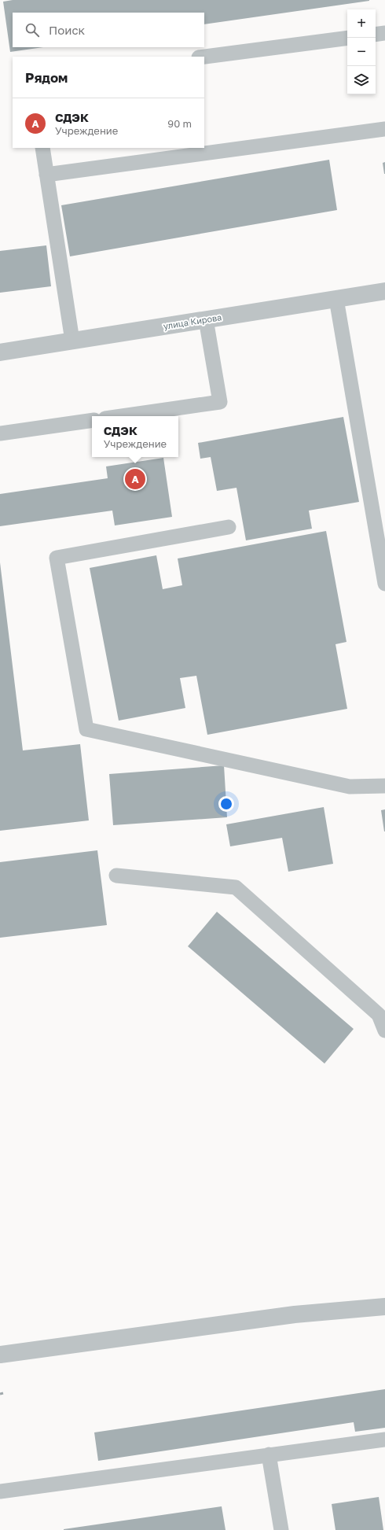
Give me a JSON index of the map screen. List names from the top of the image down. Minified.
{"streets":{"street":["улица Кирова"]},"page":{"map_buttons":["+","−"],"search":"Поиск","heading":"Рядом","list":[{"mark":"A","name":"СДЭК","note":"Учреждение","value":"90 m"}],"popup":["СДЭК","Учреждение"],"pins":"A"}}
